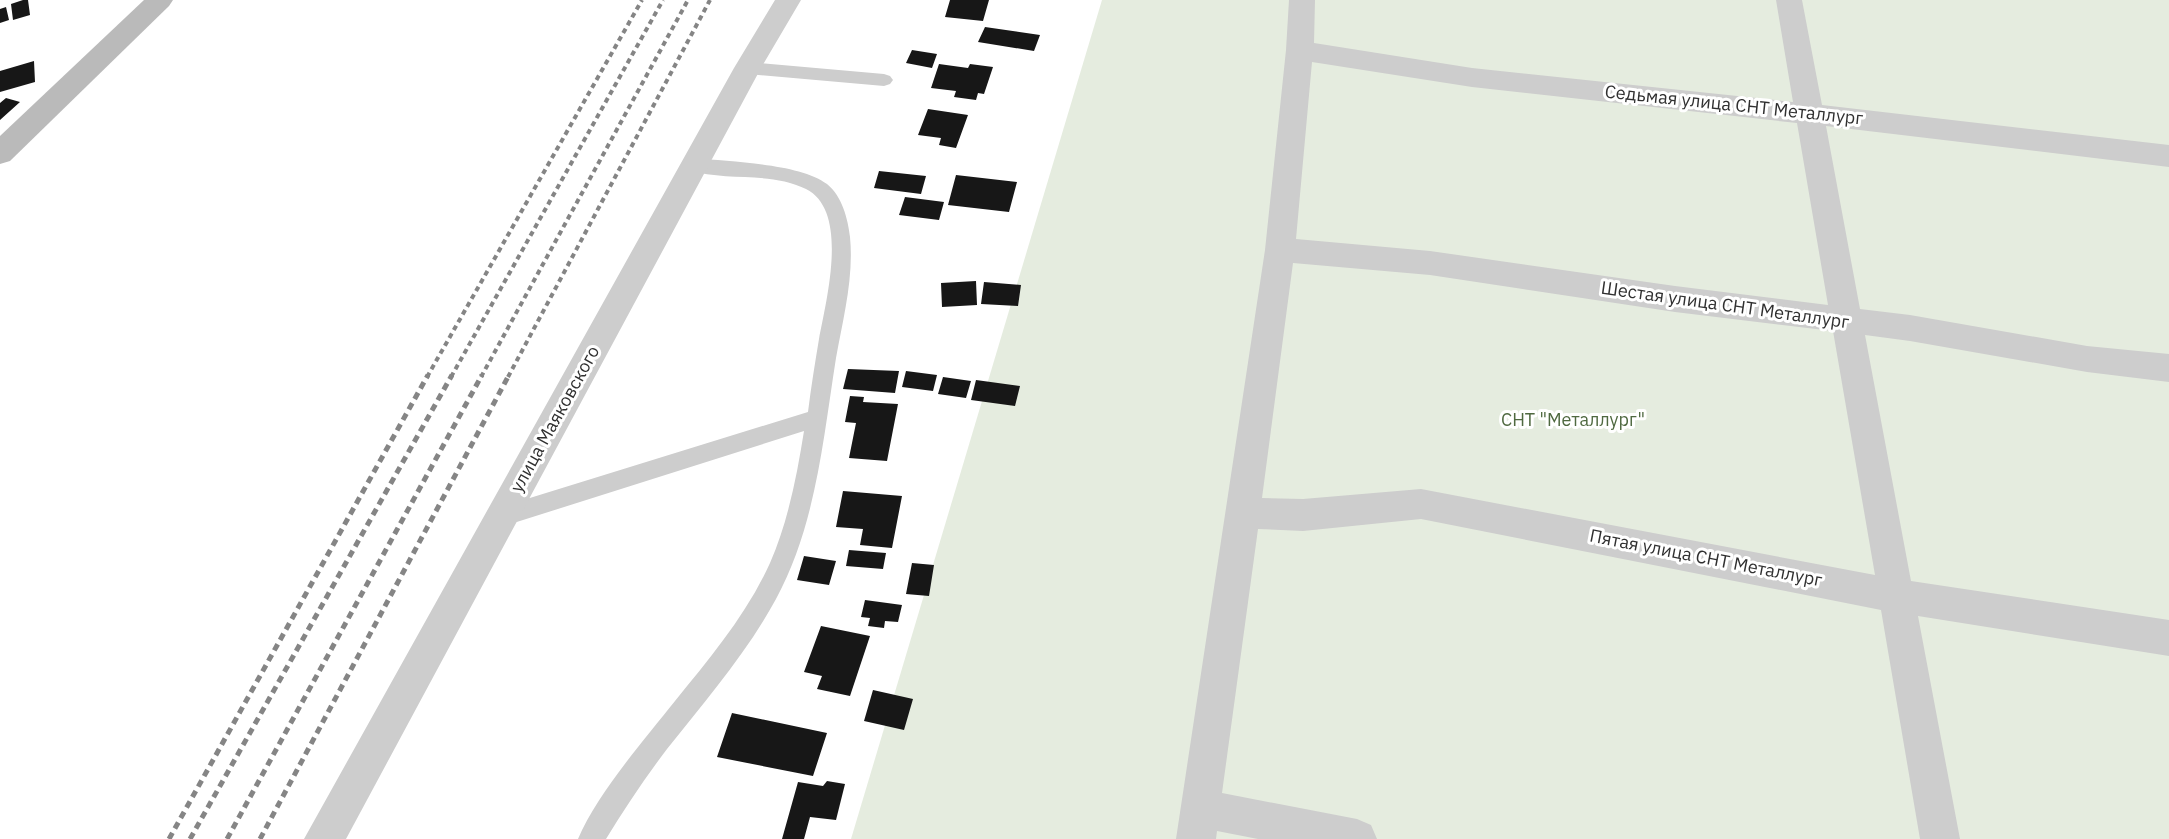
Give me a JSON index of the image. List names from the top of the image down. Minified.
{"streets":{"street":["Седьмая улица СНТ Металлург","Шестая улица СНТ Металлург","улица Маяковского","Пятая улица СНТ Металлург"]},"parks":["СНТ \"Металлург\""]}
